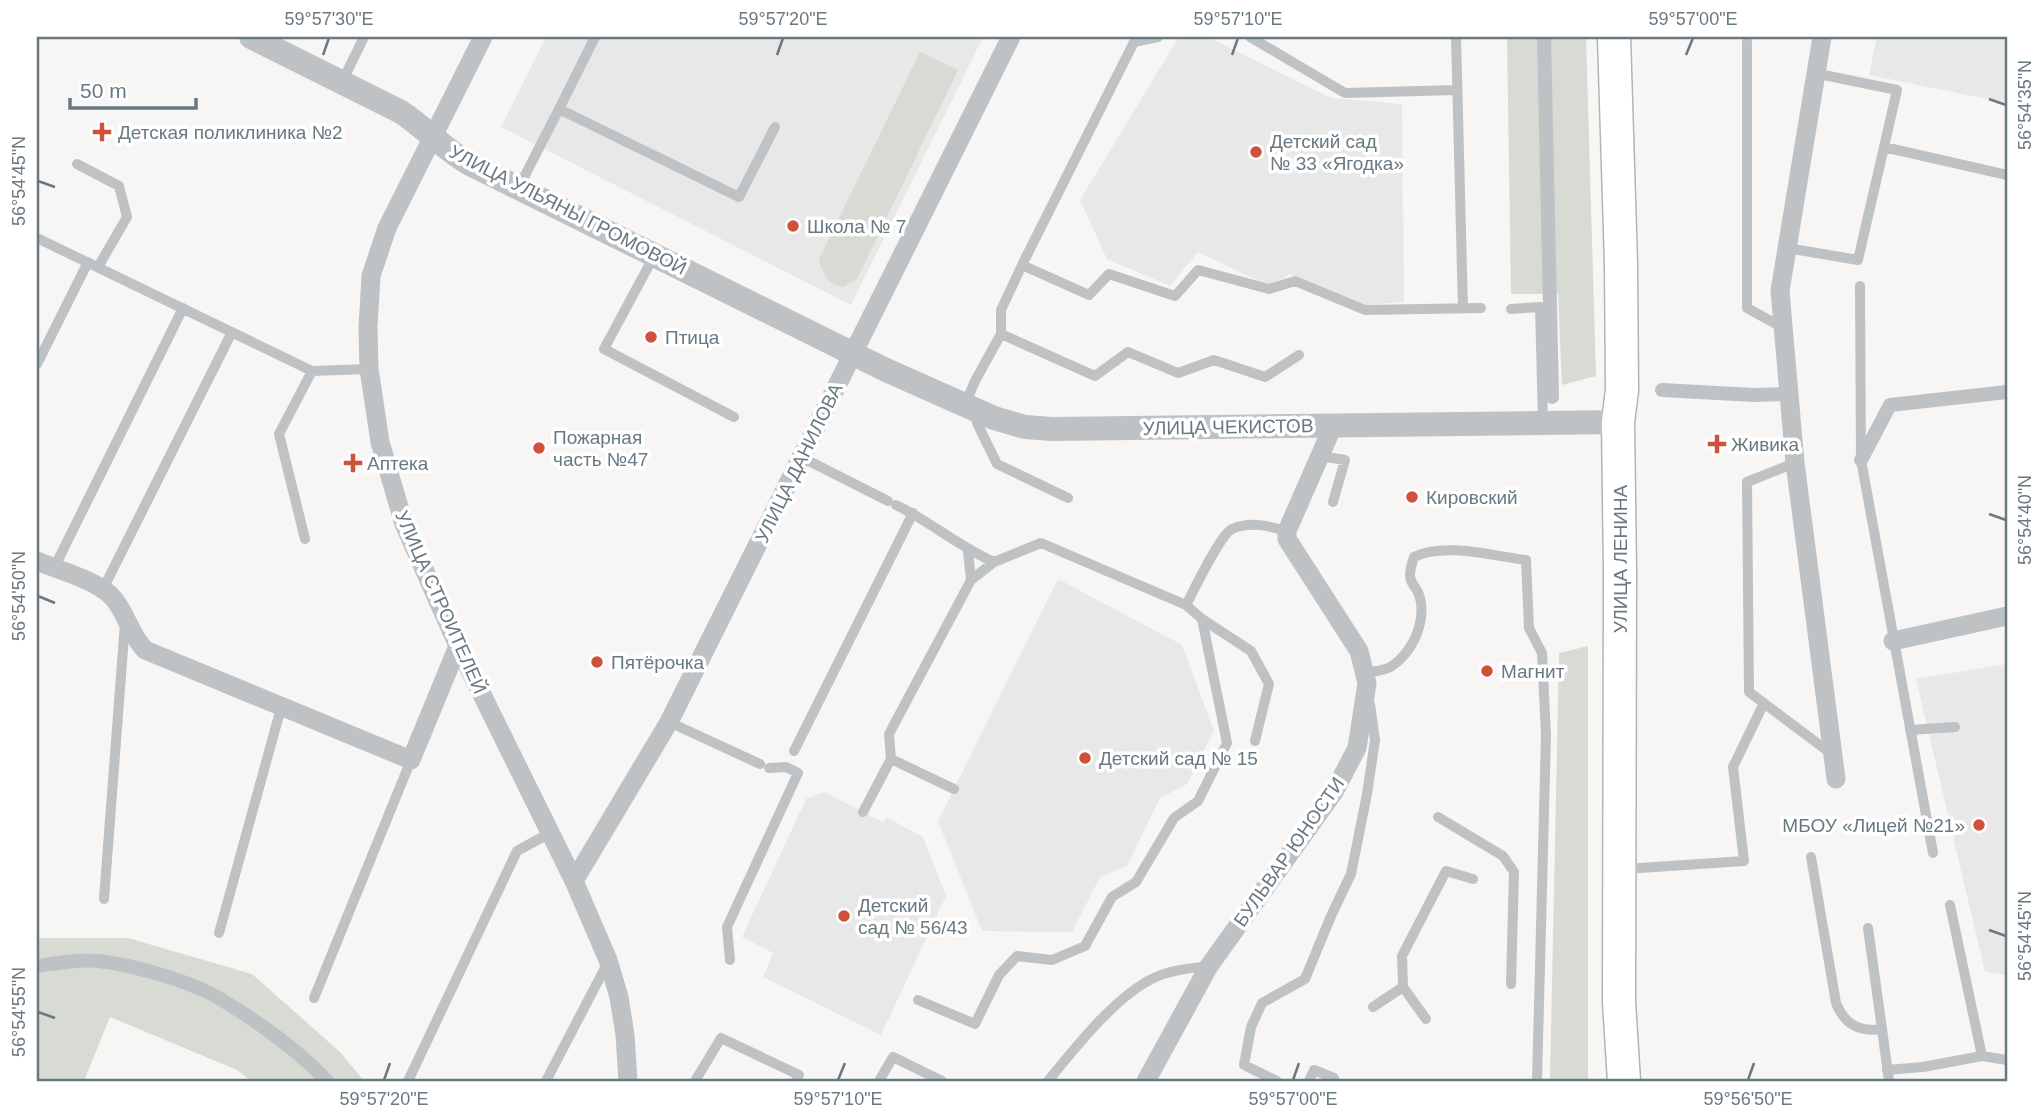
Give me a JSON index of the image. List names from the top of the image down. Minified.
{"streets":{"main road":["УЛИЦА ЛЕНИНА"],"street":["УЛИЦА УЛЬЯНЫ ГРОМОВОЙ","УЛИЦА ЧЕКИСТОВ","УЛИЦА ДАНИЛОВА","УЛИЦА СТРОИТЕЛЕЙ","БУЛЬВАР ЮНОСТИ"]},"crossings":[["УЛИЦА УЛЬЯНЫ ГРОМОВОЙ","УЛИЦА ЧЕКИСТОВ"],["УЛИЦА УЛЬЯНЫ ГРОМОВОЙ","УЛИЦА ДАНИЛОВА"],["УЛИЦА УЛЬЯНЫ ГРОМОВОЙ","УЛИЦА СТРОИТЕЛЕЙ"],["УЛИЦА ЧЕКИСТОВ","УЛИЦА ДАНИЛОВА"],["УЛИЦА ЧЕКИСТОВ","УЛИЦА ЛЕНИНА"],["УЛИЦА ДАНИЛОВА","УЛИЦА СТРОИТЕЛЕЙ"]],"places":{"health":["Детская поликлиника №2","Живика","Аптека"],"other":["Детский сад № 33 «Ягодка»","Школа № 7","Птица","Пожарная часть №47","Кировский","Пятёрочка","Магнит","Детский сад № 15","МБОУ «Лицей №21»","Детский сад № 56/43"]},"scale_bar":"50 m","coordinates":["59°57'30\"E","59°57'20\"E","59°57'10\"E","59°57'00\"E","56°54'35\"N","56°54'45\"N","56°54'40\"N","56°54'50\"N","56°54'55\"N","59°56'50\"E"]}
